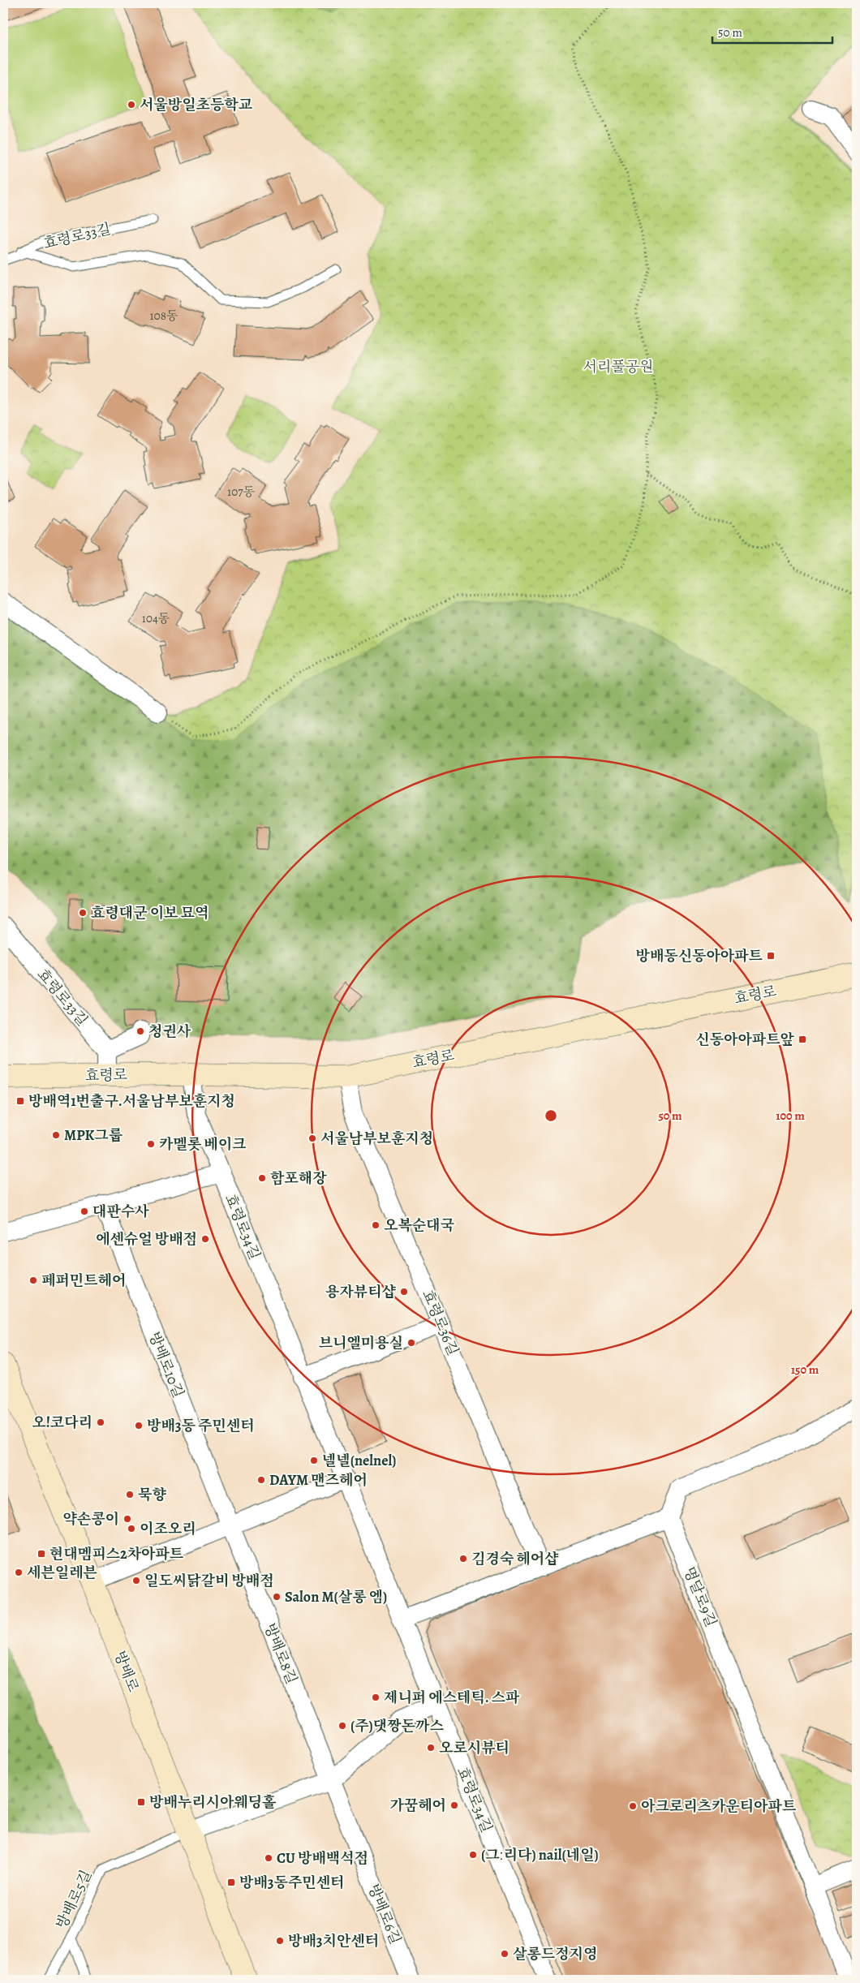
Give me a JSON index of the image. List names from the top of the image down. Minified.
{"streets":{"main road":["효령로","방배로"],"street":["효령로33길","효령로34길","효령로36길","방배로10길","명달로9길","방배로8길","방배로6길"],"lane":["방배로5길"]},"crossings":[["효령로","효령로34길"],["효령로","효령로36길"],["방배로10길","방배로8길"],["방배로8길","방배로6길"],["방배로","방배로5길"]],"parks":["서리풀공원"],"places":{"other":["서울방일초등학교","효령대군 이보 묘역","청권사","MPK그룹","서울남부보훈지청","카멜롯 베이크","함포해장","대판수사","오복순대국","에센슈얼 방배점","페퍼민트헤어","용자뷰티샵","브니엘미용실","오!코다리","방배3동 주민센터","넬넬(nelnel)","DAYM 맨즈헤어","묵향","약손콩이","이조오리","김경숙 헤어샵","세븐일레븐","일도씨닭갈비 방배점","Salon M(살롱 엠)","제니퍼 에스테틱. 스파","(주)댓짱돈까스","오로시뷰티","가꿈헤어","아크로리츠카운티아파트","(그ː리다) nail(네일)","CU 방배백석점","방배3치안센터","살롱드정지영"],"transit":["방배동신동아아파트","신동아아파트앞","방배역1번출구.서울남부보훈지청","현대멤피스2차아파트","방배누리시아웨딩홀","방배3동주민센터"]},"house_numbers":["108동","107동","104동"],"scale_bar":"50 m","rings":["50 m","100 m","150 m"]}
